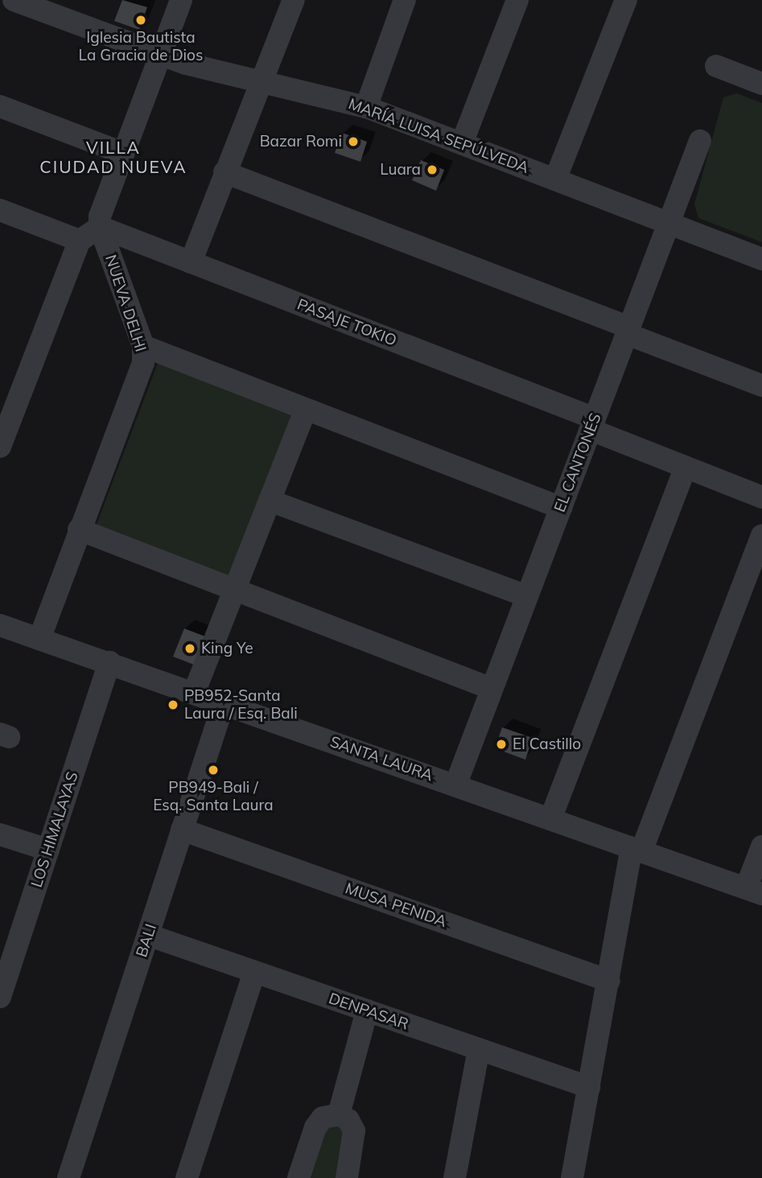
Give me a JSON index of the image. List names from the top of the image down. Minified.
{"streets":{"street":["MARÍA LUISA SEPÚLVEDA","NUEVA DELHI","PASAJE TOKIO","EL CANTONÉS","SANTA LAURA","LOS HIMALAYAS","MUSA PENIDA","BALI","DENPASAR"]},"crossings":[["MARÍA LUISA SEPÚLVEDA","EL CANTONÉS"],["NUEVA DELHI","PASAJE TOKIO"],["NUEVA DELHI","SANTA LAURA"],["PASAJE TOKIO","EL CANTONÉS"],["EL CANTONÉS","SANTA LAURA"],["SANTA LAURA","LOS HIMALAYAS"],["SANTA LAURA","BALI"],["MUSA PENIDA","BALI"],["BALI","DENPASAR"]],"districts":["VILLA CIUDAD NUEVA"],"places":["Iglesia Bautista La Gracia de Dios","Bazar Romi","Luara","King Ye","PB952-Santa Laura / Esq. Bali","El Castillo","PB949-Bali / Esq. Santa Laura"]}
